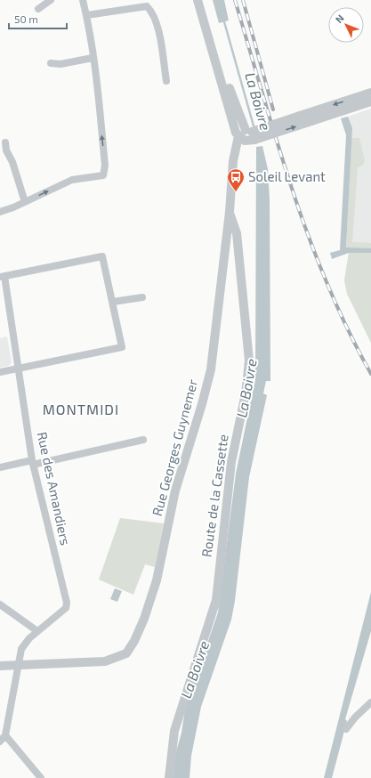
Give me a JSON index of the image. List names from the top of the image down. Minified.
{"streets":{"street":["Rue Georges Guynemer","Rue des Amandiers","Route de la Cassette"]},"crossings":[["Rue Georges Guynemer","Rue des Amandiers"],["Rue Georges Guynemer","Route de la Cassette"]],"districts":["MONTMIDI"],"water":["La Boivre"],"places":{"bus stop":["Soleil Levant"]},"scale_bar":"50 m","north":"top left"}
